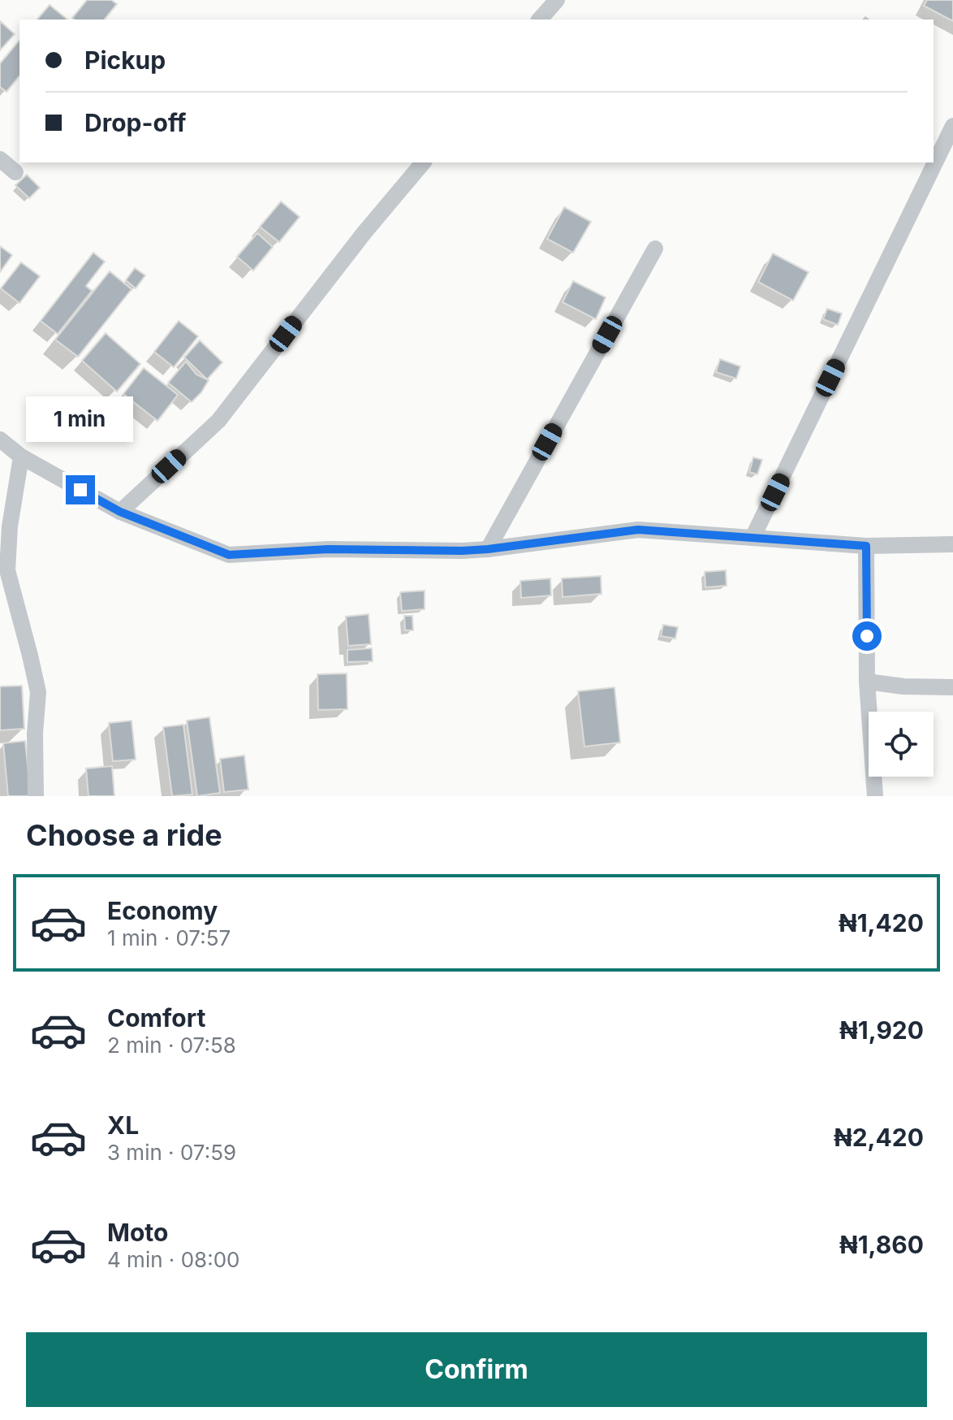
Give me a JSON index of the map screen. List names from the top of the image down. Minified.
{"page":{"banner":["Pickup","Drop-off"],"bubble":"1 min","heading":"Choose a ride","list":[{"name":"Economy","note":"1 min · 07:57","value":"₦1,420"},{"name":"Comfort","note":"2 min · 07:58","value":"₦1,920"},{"name":"XL","note":"3 min · 07:59","value":"₦2,420"},{"name":"Moto","note":"4 min · 08:00","value":"₦1,860"}],"buttons":"Confirm"}}
